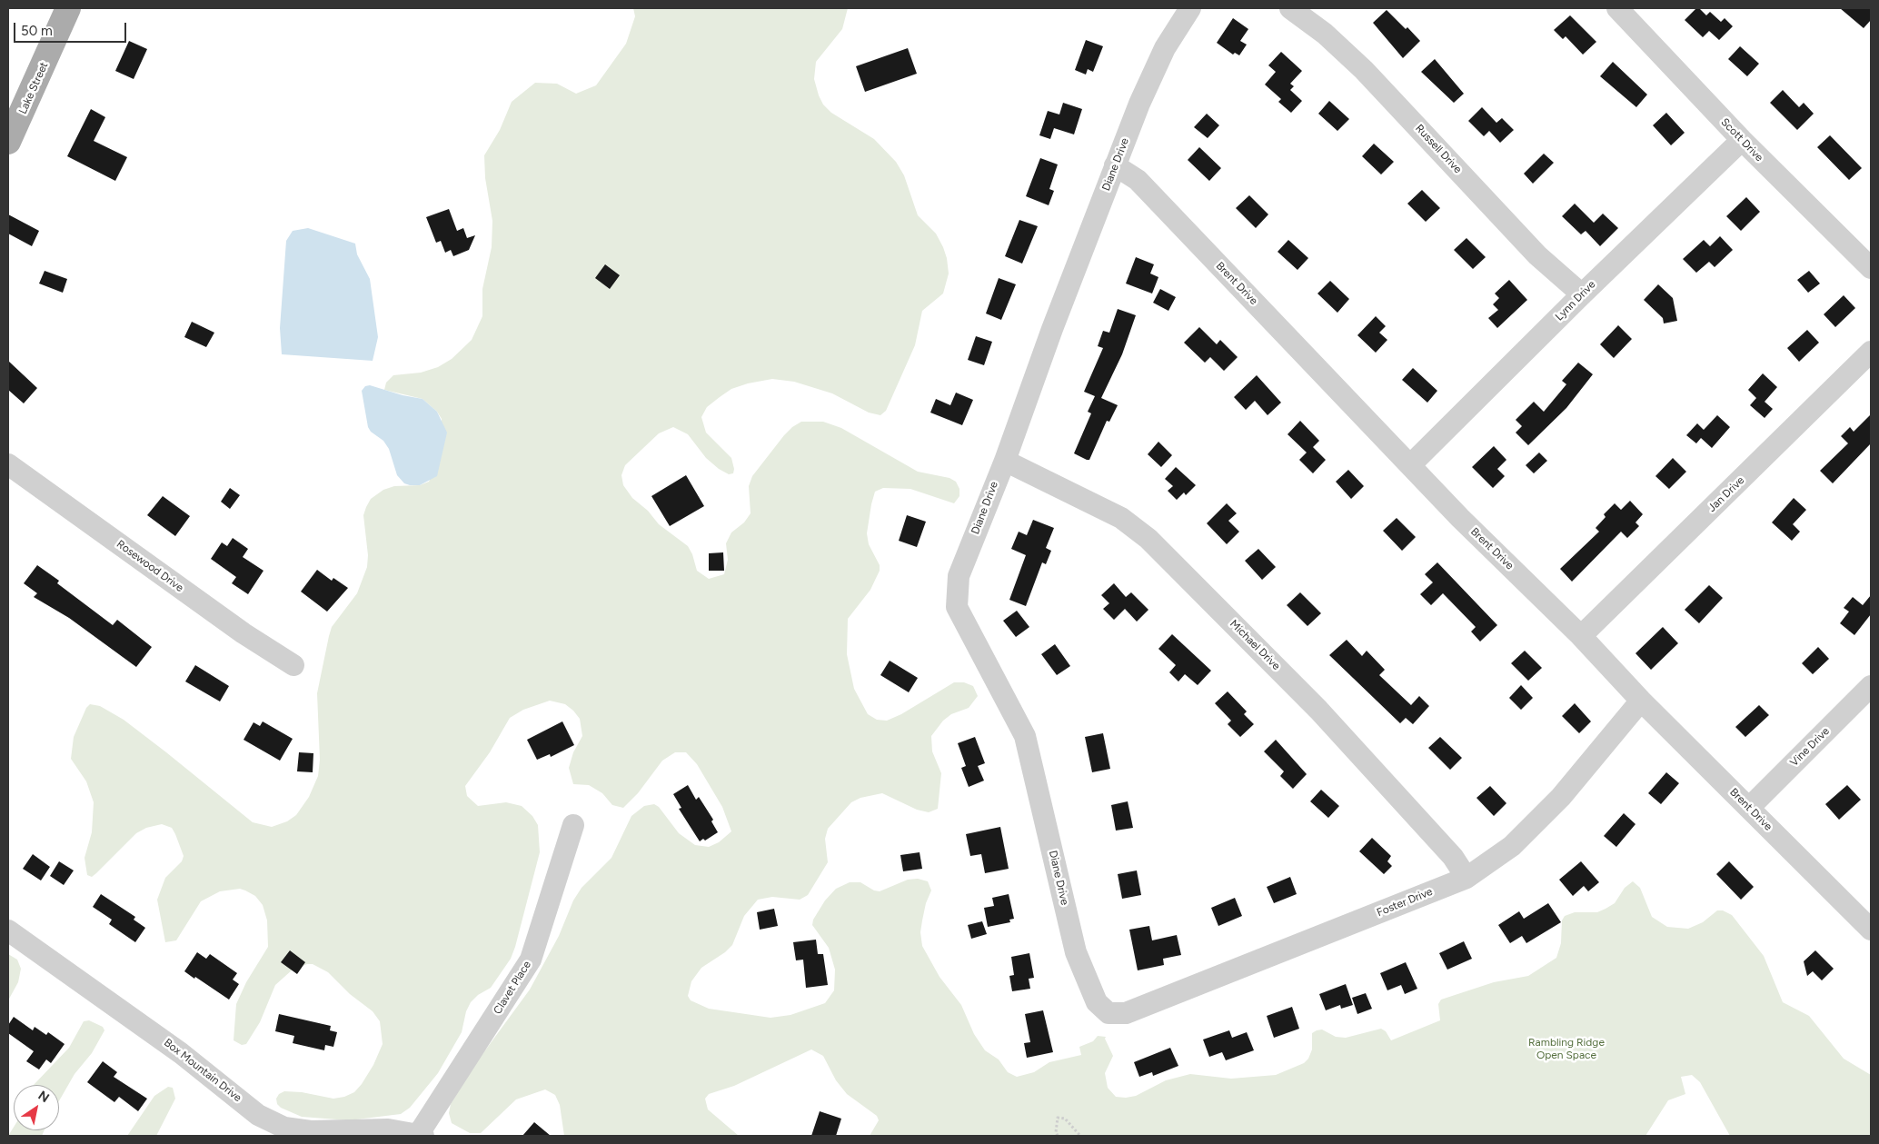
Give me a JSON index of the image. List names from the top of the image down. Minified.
{"streets":{"main road":["Lake Street"],"street":["Scott Drive","Russell Drive","Diane Drive","Brent Drive","Lynn Drive","Jan Drive","Rosewood Drive","Michael Drive","Vine Drive","Foster Drive","Clavet Place","Box Mountain Drive"]},"crossings":[["Scott Drive","Lynn Drive"],["Russell Drive","Lynn Drive"],["Diane Drive","Brent Drive"],["Diane Drive","Michael Drive"],["Diane Drive","Foster Drive"],["Brent Drive","Lynn Drive"],["Brent Drive","Jan Drive"],["Brent Drive","Vine Drive"],["Brent Drive","Foster Drive"],["Michael Drive","Foster Drive"],["Clavet Place","Box Mountain Drive"]],"parks":["Rambling Ridge Open Space"],"scale_bar":"50 m","north":"top right"}
